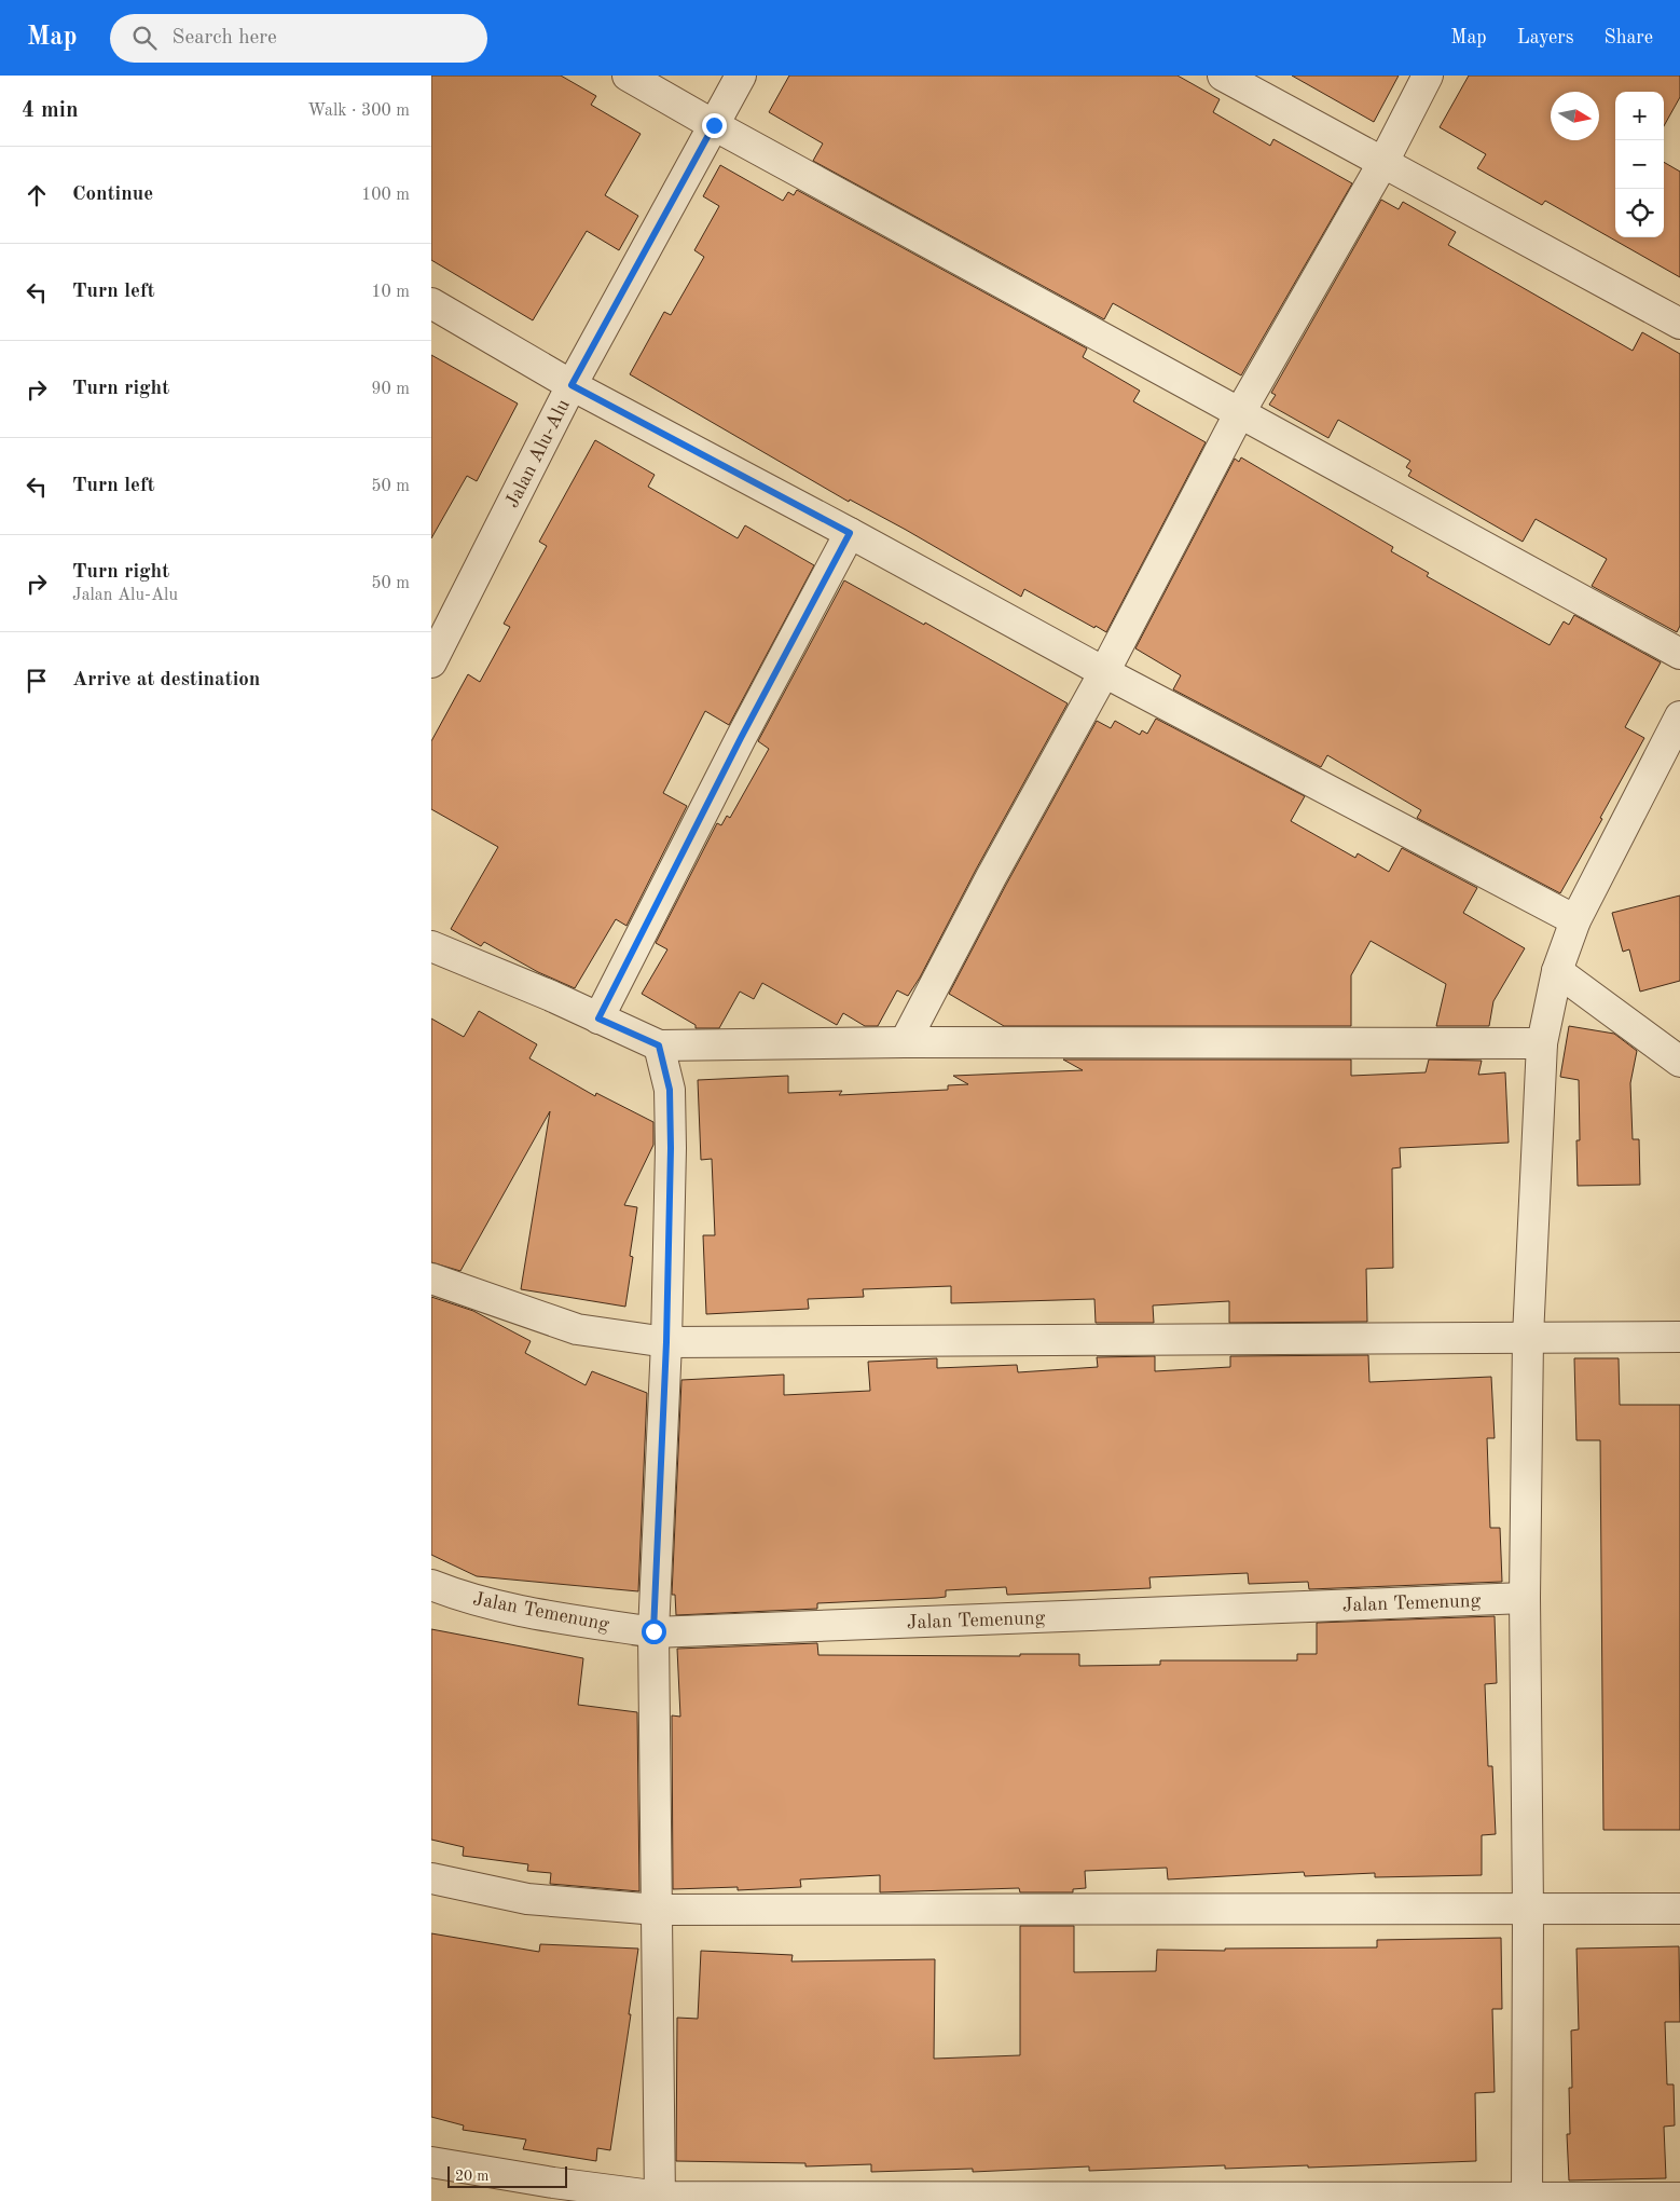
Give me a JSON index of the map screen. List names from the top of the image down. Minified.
{"streets":{"street":["Jalan Alu-Alu","Jalan Temenung"]},"scale_bar":"20 m","north":"right","page":{"header":"Map","search":"Search here","nav":["Map","Layers","Share"],"heading":["4 min","Walk · 300 m"],"map_buttons":["+","−"],"list":[["Continue","100 m"],["Turn left","10 m"],["Turn right","90 m"],["Turn left","50 m"],["Turn right","Jalan Alu-Alu","50 m"],"Arrive at destination"],"scale":"20 m"}}
